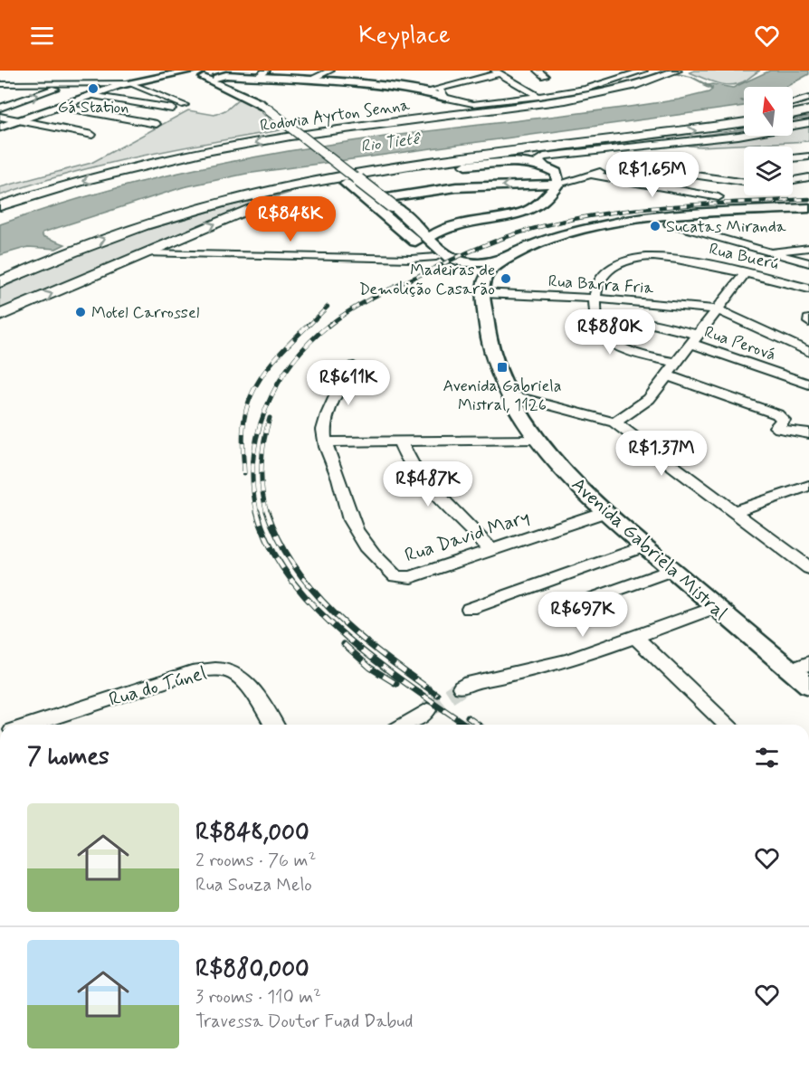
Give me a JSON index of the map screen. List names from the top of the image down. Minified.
{"streets":{"highway":["Rodovia Ayrton Senna"],"main road":["Avenida Gabriela Mistral"],"street":["Rua Buerú","Rua Barra Fria","Rua Perová","Rua David Mary","Rua do Túnel"]},"crossings":[["Rua Buerú","Rua Barra Fria"],["Rua Barra Fria","Avenida Gabriela Mistral"],["Rua David Mary","Avenida Gabriela Mistral"]],"water":["Rio Tietê"],"places":{"other":["Gá Station","Sucatas Miranda","Madeiras de Demolição Casarão","Motel Carrossel"],"transit":["Avenida Gabriela Mistral, 1126"]},"north":"top","page":{"header":"Keyplace","price":["R$1.65M","R$848K","R$880K","R$611K","R$1.37M","R$487K","R$697K"],"heading":"7 homes","list":[{"name":"R$848,000","note":"2 rooms · 76 m² · Rua Souza Melo"},{"name":"R$880,000","note":"3 rooms · 110 m² · Travessa Doutor Fuad Dabud"}]}}
